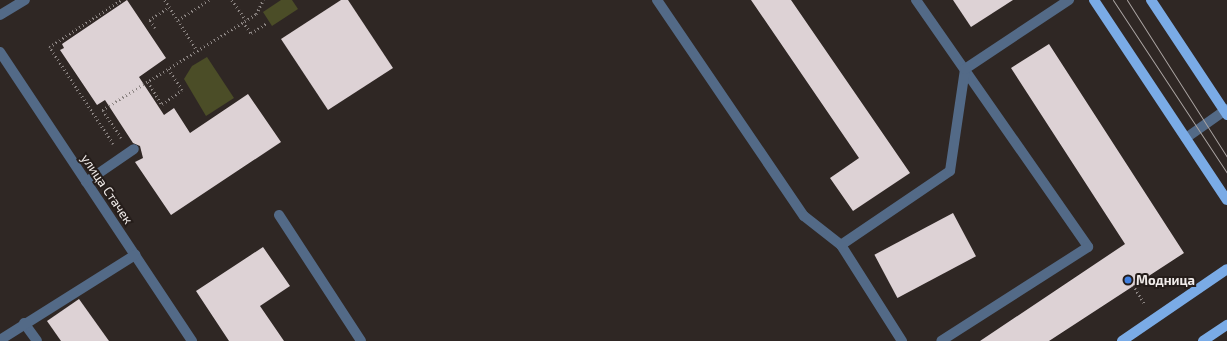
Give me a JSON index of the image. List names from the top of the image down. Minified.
{"streets":{"street":["улица Стачек"]},"places":["Модница"]}
